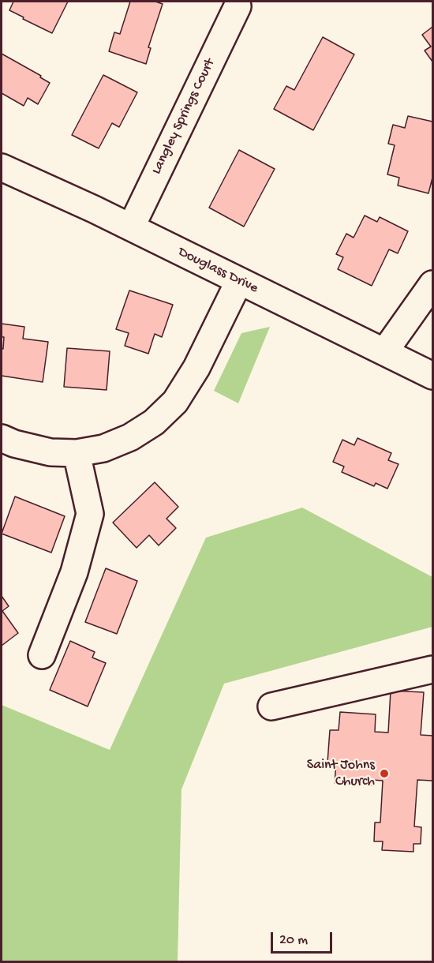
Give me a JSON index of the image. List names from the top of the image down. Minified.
{"streets":{"street":["Langley Springs Court","Douglass Drive"]},"crossings":[["Langley Springs Court","Douglass Drive"]],"places":["Saint Johns Church"],"scale_bar":"20 m"}
